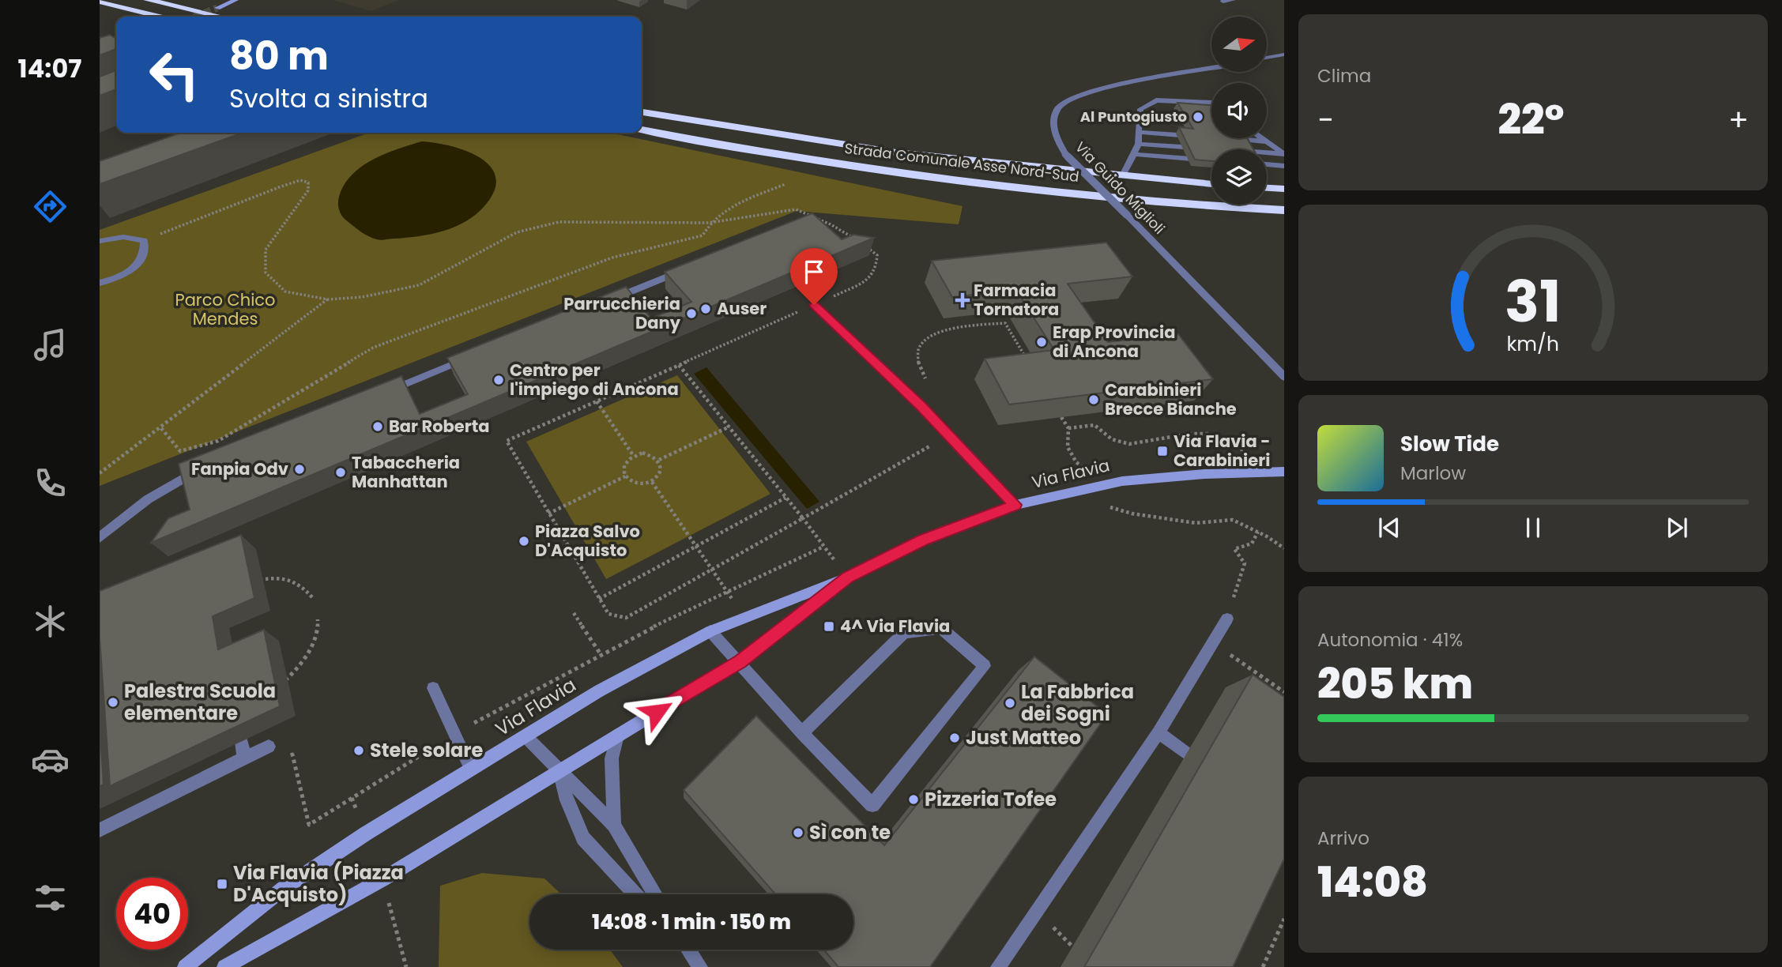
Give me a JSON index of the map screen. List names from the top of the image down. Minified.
{"streets":{"highway":["Strada Comunale Asse Nord-Sud"],"street":["Via Guido Miglioli","Via Flavia"]},"parks":["Parco Chico Mendes"],"places":{"other":["Al Puntogiusto","Auser","Parrucchieria Dany","Erap Provincia di Ancona","Centro per l'impiego di Ancona","Carabinieri Brecce Bianche","Bar Roberta","Fanpia Odv","Tabaccheria Manhattan","Piazza Salvo D'Acquisto","Palestra Scuola elementare","La Fabbrica dei Sogni","Just Matteo","Stele solare","Pizzeria Tofee","Sì con te"],"health":["Farmacia Tornatora"],"transit":["Via Flavia - Carabinieri","4^ Via Flavia","Via Flavia (Piazza D'Acquisto)"]},"north":"right","page":{"tabs":"14:07","tile":["Clima",["Autonomia · 41%","205 km"],["Arrivo","14:08"]],"turn":["80 m","Svolta a sinistra"],"heat":["−","22°","+"],"song":["Slow Tide","Marlow"],"limit":"40","trip":"14:08 · 1 min · 150 m","gauge":["31","km/h"]}}
